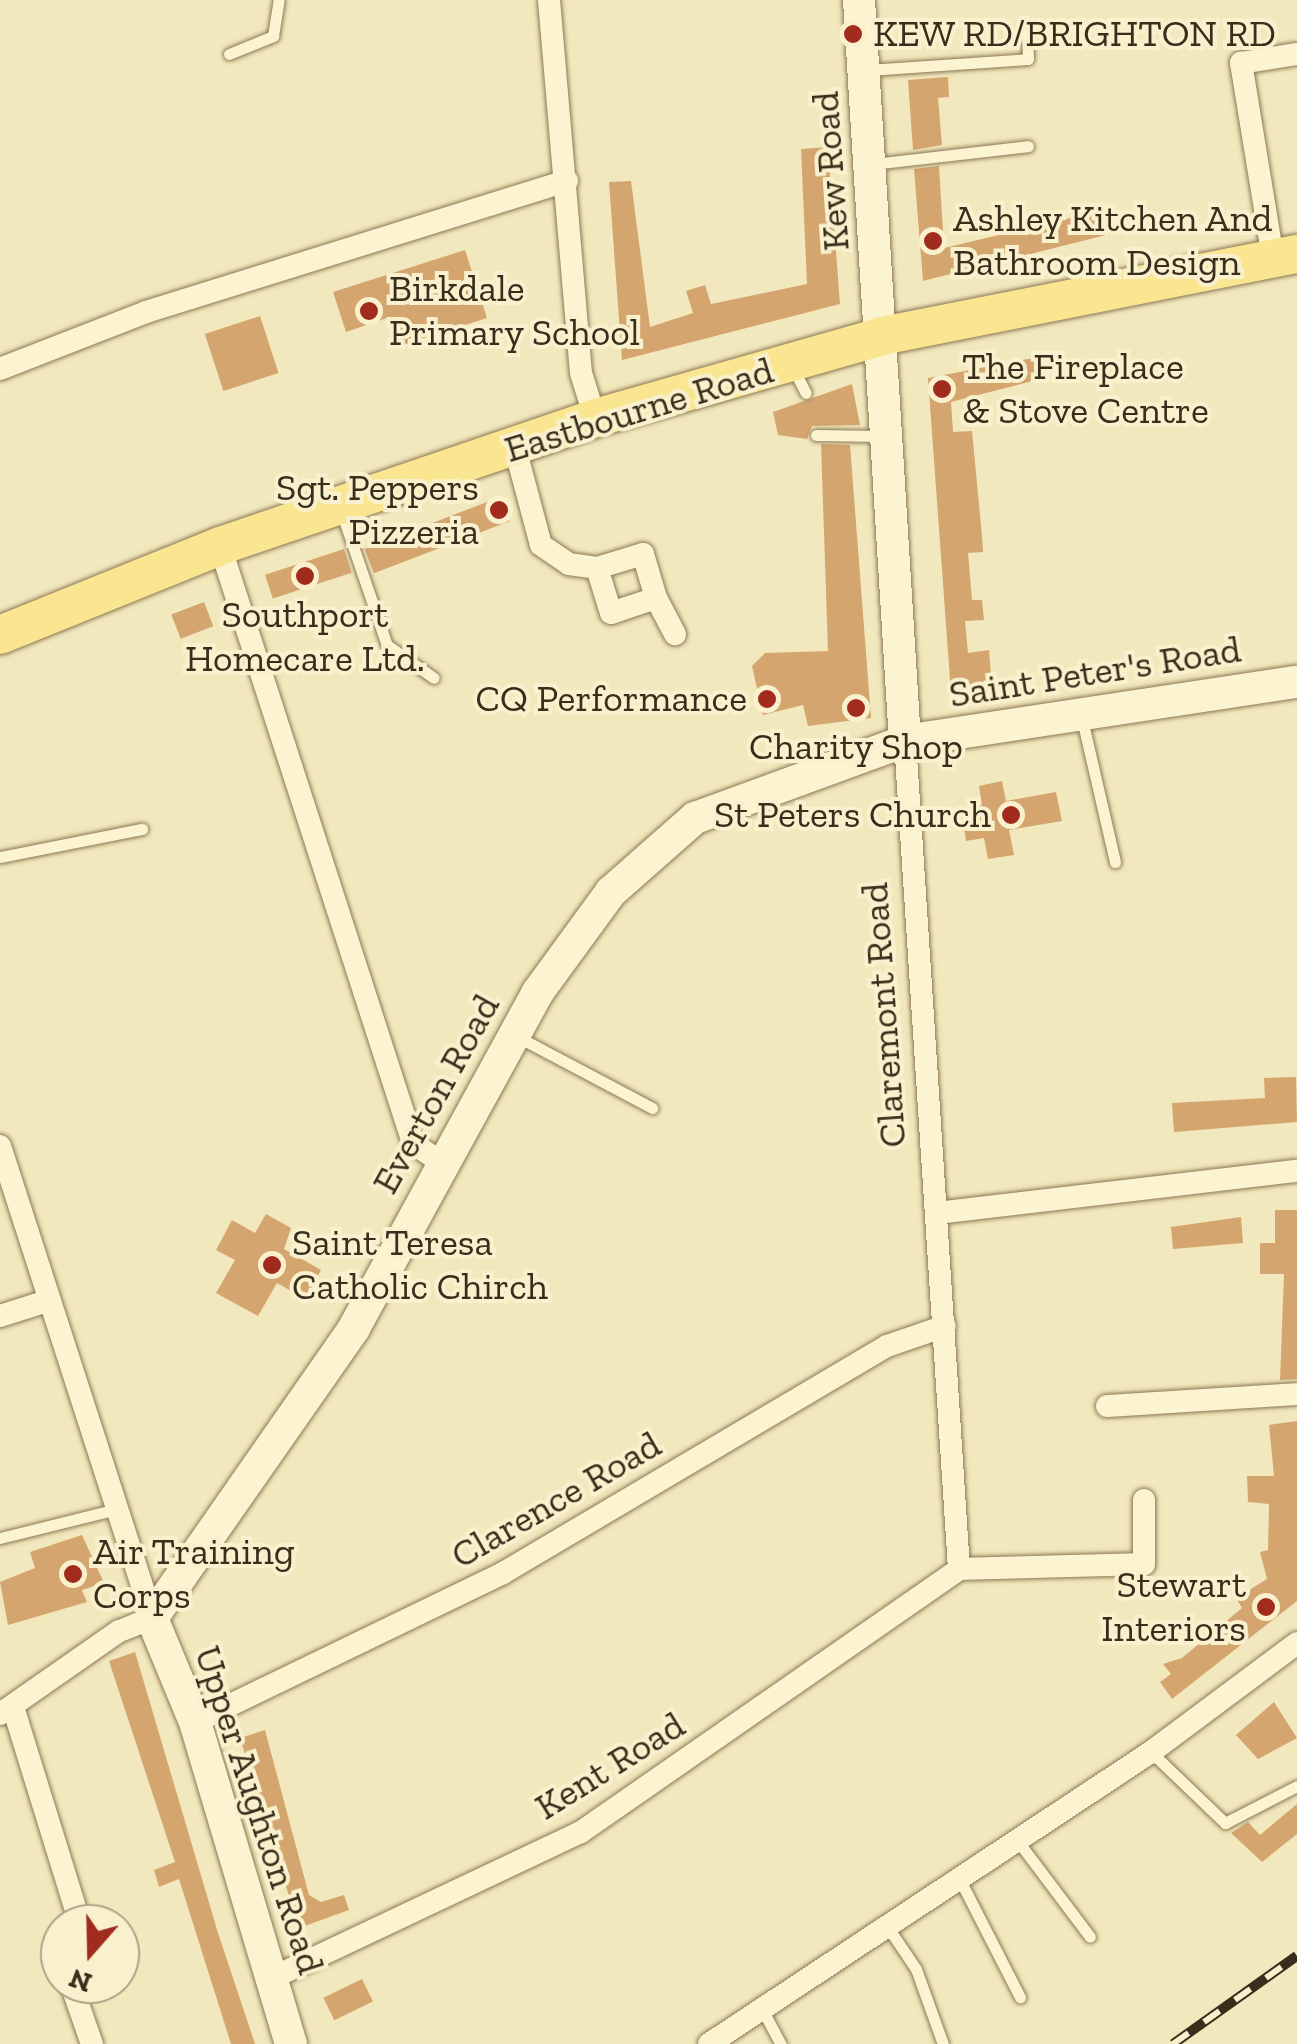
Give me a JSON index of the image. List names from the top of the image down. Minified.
{"streets":{"main road":["Kew Road","Eastbourne Road","Saint Peter's Road","Claremont Road","Everton Road","Upper Aughton Road"],"street":["Clarence Road","Kent Road"]},"crossings":[["Kew Road","Eastbourne Road"],["Kew Road","Claremont Road"],["Eastbourne Road","Claremont Road"],["Saint Peter's Road","Claremont Road"],["Saint Peter's Road","Everton Road"],["Claremont Road","Everton Road"],["Claremont Road","Clarence Road"],["Claremont Road","Kent Road"],["Everton Road","Upper Aughton Road"],["Clarence Road","Upper Aughton Road"],["Kent Road","Upper Aughton Road"]],"places":["KEW RD/BRIGHTON RD","Ashley Kitchen And Bathroom Design","Birkdale Primary School","The Fireplace & Stove Centre","Sgt. Peppers Pizzeria","Southport Homecare Ltd.","CQ Performance","Charity Shop","St Peters Church","Saint Teresa Catholic Chirch","Air Training Corps","Stewart Interiors"],"north":"bottom"}
